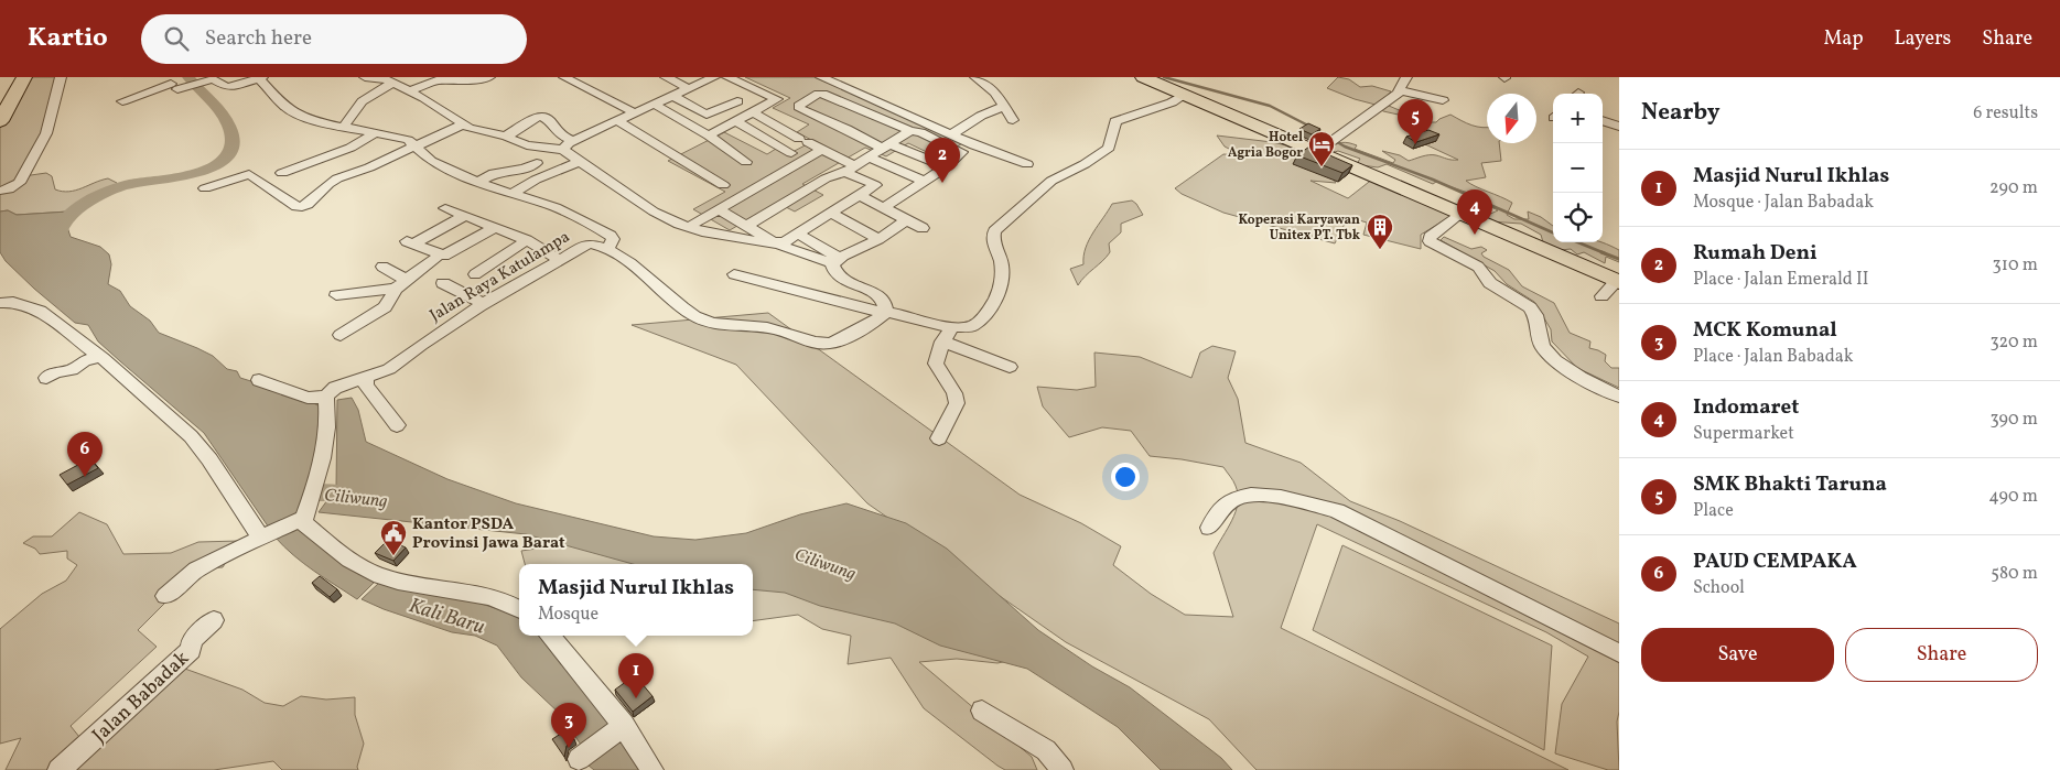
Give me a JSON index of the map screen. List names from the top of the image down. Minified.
{"streets":{"street":["Jalan Raya Katulampa","Jalan Babadak"]},"water":["Ciliwung","Kali Baru"],"places":{"hotel":["Hotel Agria Bogor"],"building":["Koperasi Karyawan Unitex PT. Tbk"],"public building":["Kantor PSDA Provinsi Jawa Barat"]},"north":"bottom","page":{"header":"Kartio","search":"Search here","nav":["Map","Layers","Share"],"heading":["Nearby","6 results"],"map_buttons":["+","−"],"pins":["5","2","4","6","1","3"],"list":[{"mark":"1","name":"Masjid Nurul Ikhlas","note":"Mosque · Jalan Babadak","value":"290 m"},{"mark":"2","name":"Rumah Deni","note":"Place · Jalan Emerald II","value":"310 m"},{"mark":"3","name":"MCK Komunal","note":"Place · Jalan Babadak","value":"320 m"},{"mark":"4","name":"Indomaret","note":"Supermarket","value":"390 m"},{"mark":"5","name":"SMK Bhakti Taruna","note":"Place","value":"490 m"},{"mark":"6","name":"PAUD CEMPAKA","note":"School","value":"580 m"}],"popup":["Masjid Nurul Ikhlas","Mosque"],"buttons":["Save","Share"]}}
